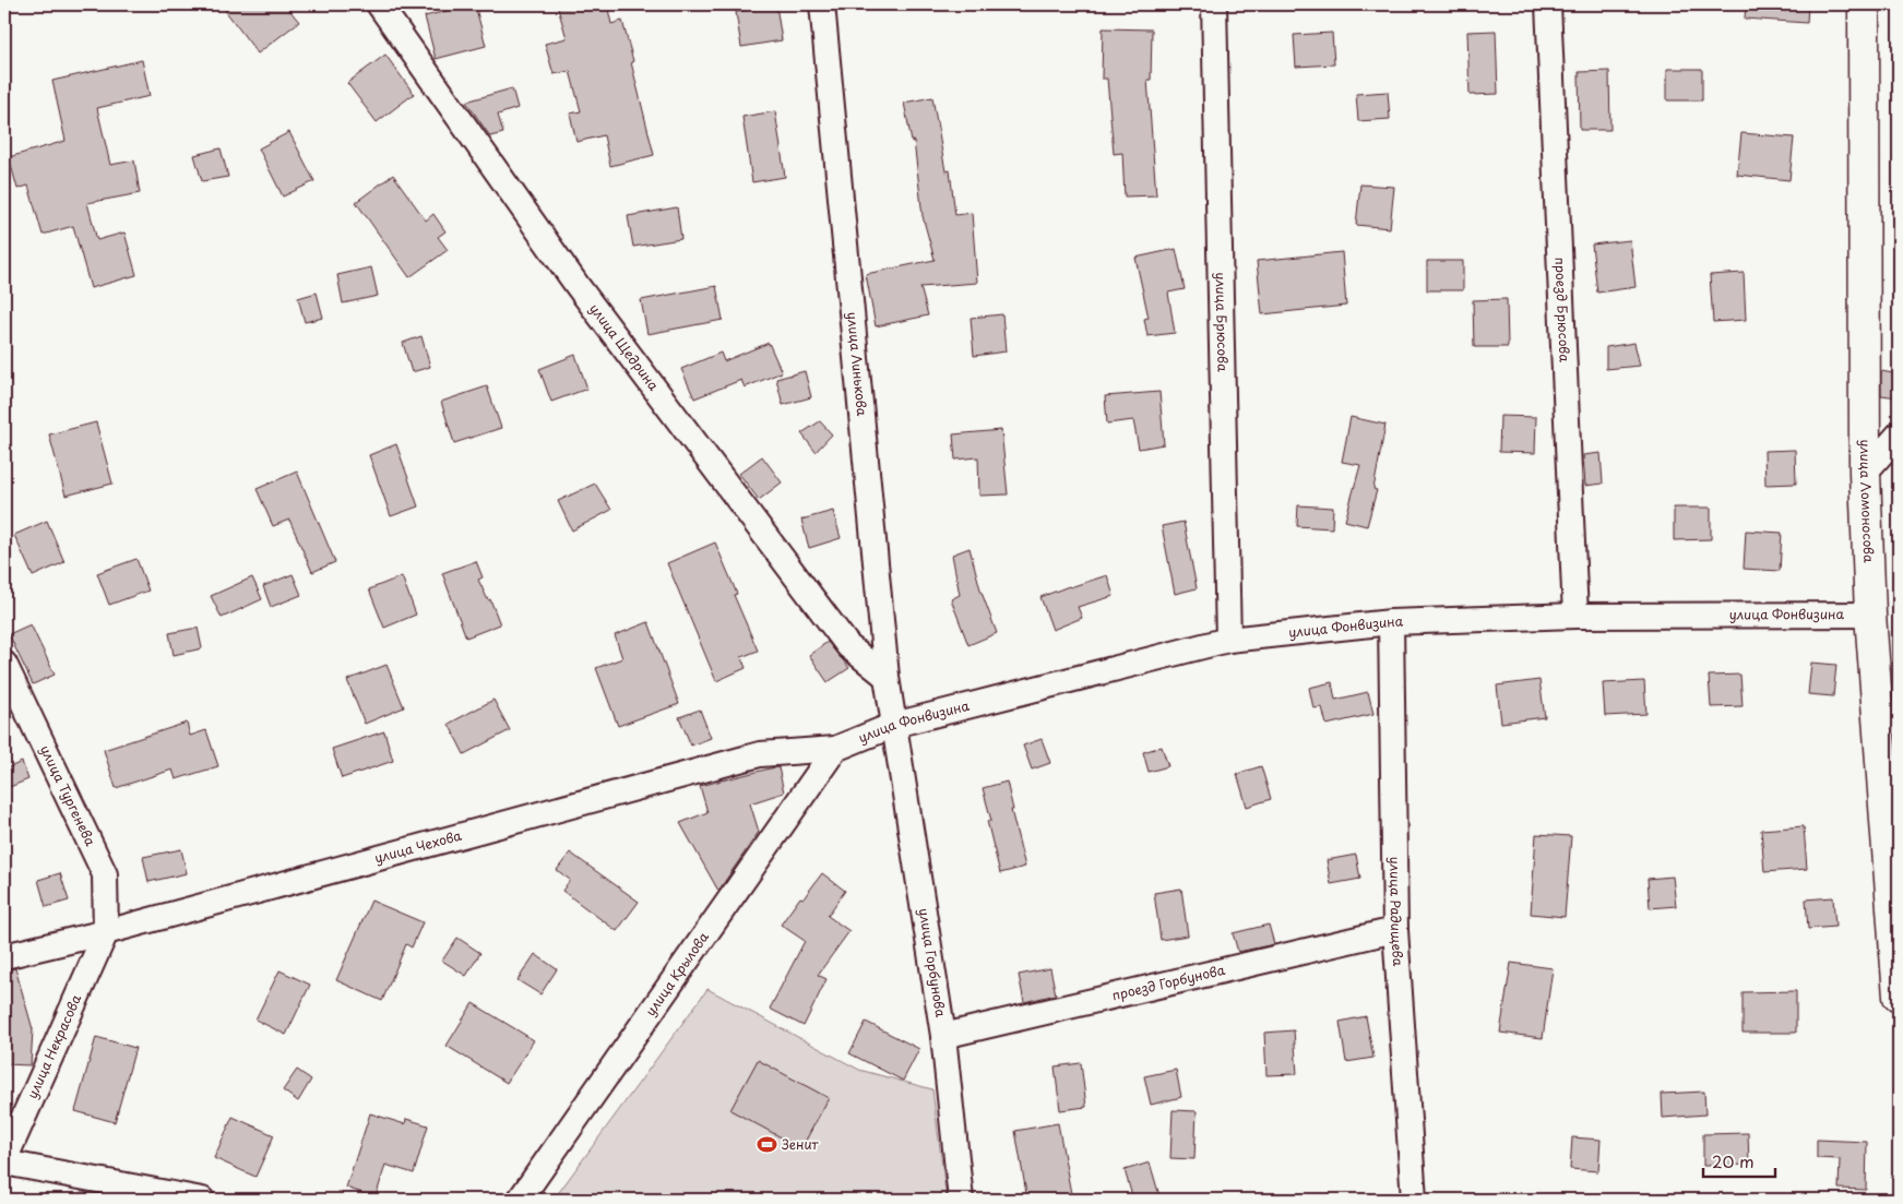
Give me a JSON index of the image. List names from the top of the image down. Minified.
{"streets":{"street":["проезд Брюсова","улица Брюсова","улица Щедрина","улица Линькова","улица Ломоносова","улица Фонвизина","улица Тургенева","улица Чехова","улица Радищева","улица Горбунова","улица Крылова","проезд Горбунова","улица Некрасова"]},"crossings":[["проезд Брюсова","улица Фонвизина"],["улица Брюсова","улица Фонвизина"],["улица Щедрина","улица Линькова"],["улица Линькова","улица Фонвизина"],["улица Линькова","улица Горбунова"],["улица Ломоносова","улица Фонвизина"],["улица Фонвизина","улица Чехова"],["улица Фонвизина","улица Радищева"],["улица Фонвизина","улица Горбунова"],["улица Фонвизина","улица Крылова"],["улица Тургенева","улица Чехова"],["улица Тургенева","улица Некрасова"],["улица Чехова","улица Крылова"],["улица Чехова","улица Некрасова"],["улица Радищева","проезд Горбунова"],["улица Горбунова","проезд Горбунова"]],"places":{"sports":["Зенит"]},"scale_bar":"20 m"}
